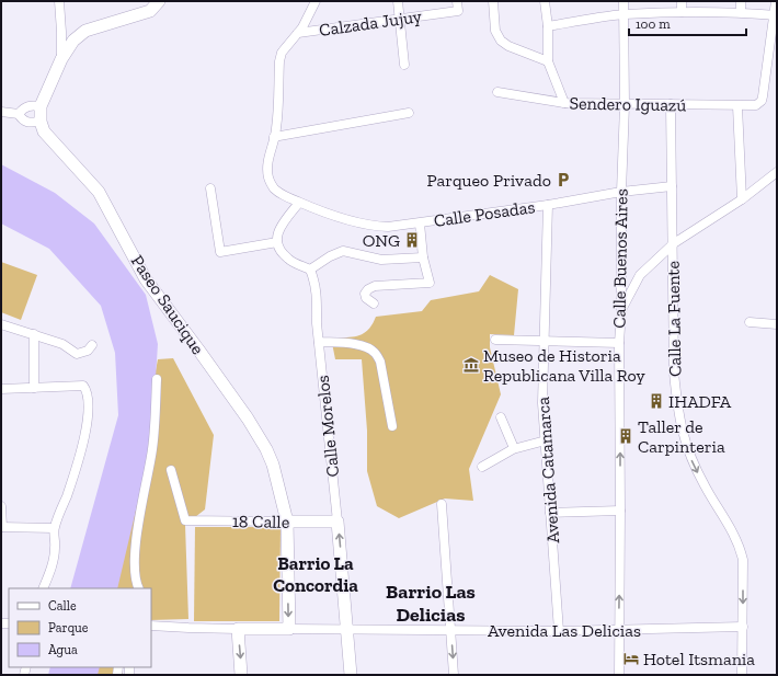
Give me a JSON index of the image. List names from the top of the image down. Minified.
{"streets":{"street":["Calzada Jujuy","Sendero Iguazú","Calle Posadas","Calle Buenos Aires","Paseo Saucique","Calle La Fuente","Calle Morelos","Avenida Catamarca","18 Calle","Avenida Las Delicias"]},"crossings":[["Sendero Iguazú","Calle Buenos Aires"],["Sendero Iguazú","Calle La Fuente"],["Calle Posadas","Calle Buenos Aires"],["Calle Posadas","Calle La Fuente"],["Calle Posadas","Avenida Catamarca"],["Calle Buenos Aires","Avenida Las Delicias"],["Paseo Saucique","18 Calle"],["Paseo Saucique","Avenida Las Delicias"],["Calle La Fuente","Avenida Las Delicias"],["Calle Morelos","18 Calle"],["Calle Morelos","Avenida Las Delicias"],["Avenida Catamarca","Avenida Las Delicias"]],"one_way":["Calle Buenos Aires","Calle La Fuente"],"districts":["Barrio La Concordia","Barrio Las Delicias"],"places":{"parking":["Parqueo Privado"],"building":["ONG","IHADFA","Taller de Carpinteria"],"museum":["Museo de Historia Republicana Villa Roy"],"hotel":["Hotel Itsmania"]},"legend":["Calle","Parque","Agua"],"scale_bar":"100 m"}
